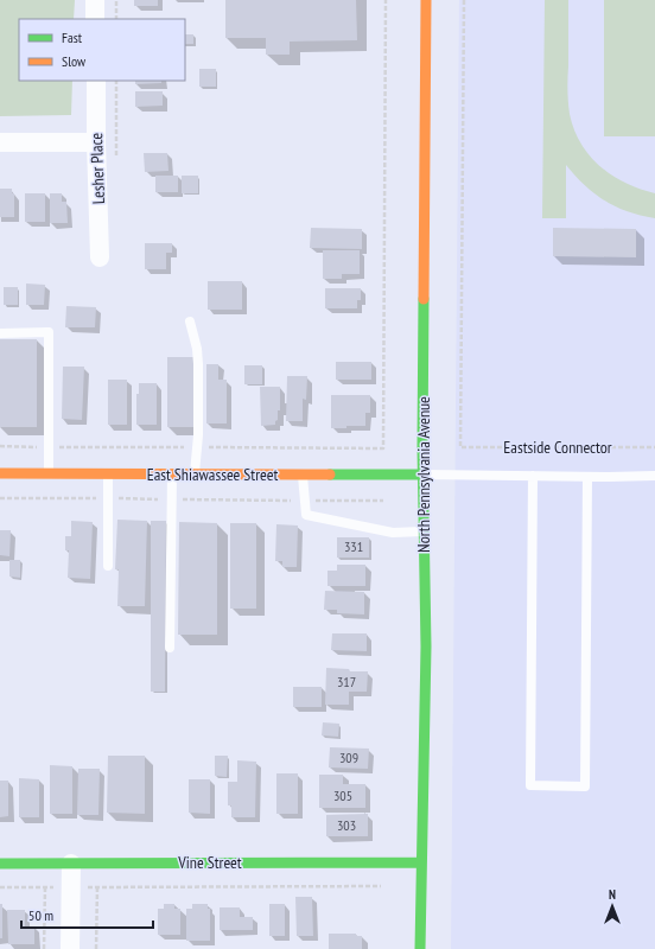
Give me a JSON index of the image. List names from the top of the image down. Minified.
{"streets":{"main road":["East Shiawassee Street","North Pennsylvania Avenue","Vine Street"],"street":["Lesher Place"],"path":["Eastside Connector"]},"crossings":[["East Shiawassee Street","North Pennsylvania Avenue"],["North Pennsylvania Avenue","Vine Street"]],"house_numbers":["331","317","309","305","303"],"legend":["Fast","Slow"],"scale_bar":"50 m","north":"top"}
